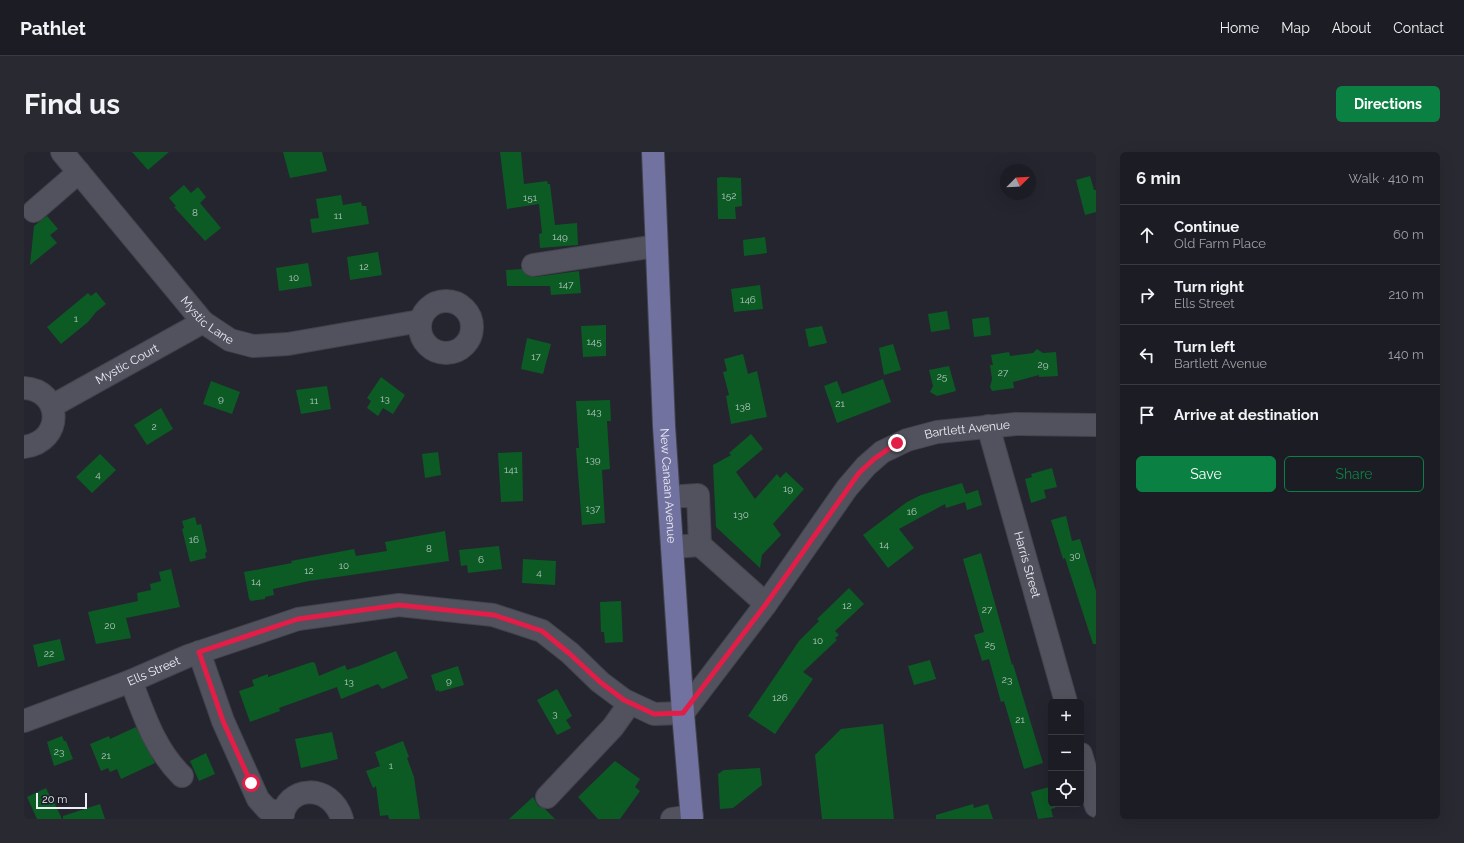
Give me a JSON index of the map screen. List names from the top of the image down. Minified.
{"streets":{"main road":["New Canaan Avenue"],"street":["Mystic Lane","Mystic Court","Bartlett Avenue","Harris Street","Ells Street"]},"crossings":[["Mystic Lane","Mystic Court"],["Bartlett Avenue","New Canaan Avenue"],["Bartlett Avenue","Harris Street"],["Bartlett Avenue","Ells Street"],["New Canaan Avenue","Ells Street"]],"house_numbers":["152","151","8","11","149","12","10","147","146","1","145","17","29","27","25","9","13","11","21","138","143","2","139","141","4","19","137","16","130","16","14","8","30","6","10","12","4","14","12","27","20","10","25","22","23","9","13","126","3","21","23","21","1"],"scale_bar":"20 m","north":"top right","page":{"header":"Pathlet","nav":["Home","Map","About","Contact"],"buttons":["Directions",["Save","Share"]],"title":"Find us","heading":["6 min","Walk · 410 m"],"list":[["Continue","Old Farm Place","60 m"],["Turn right","Ells Street","210 m"],["Turn left","Bartlett Avenue","140 m"],"Arrive at destination"],"map_buttons":["+","−"],"scale":"20 m"}}
